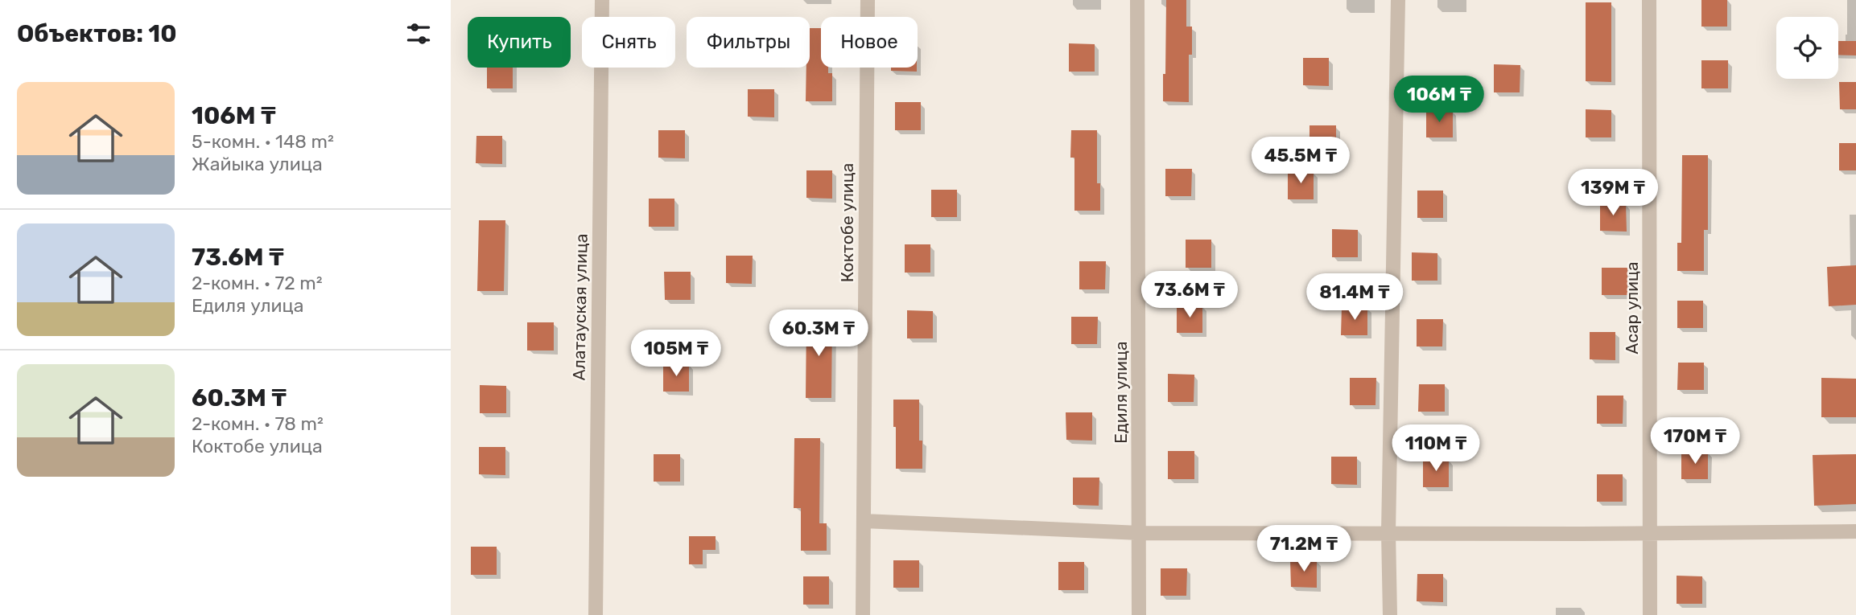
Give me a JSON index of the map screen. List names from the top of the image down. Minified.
{"streets":{"street":["Коктобе улица","Алатауская улица","Асар улица","Едиля улица"]},"page":{"heading":"Объектов: 10","chip":["Купить","Снять","Фильтры","Новое"],"list":[{"name":"106M ₸","note":"5-комн. · 148 m² · Жайыка улица"},{"name":"73.6M ₸","note":"2-комн. · 72 m² · Едиля улица"},{"name":"60.3M ₸","note":"2-комн. · 78 m² · Коктобе улица"}],"price":["106M ₸","45.5M ₸","139M ₸","73.6M ₸","81.4M ₸","60.3M ₸","105M ₸","170M ₸","110M ₸","71.2M ₸"]}}
